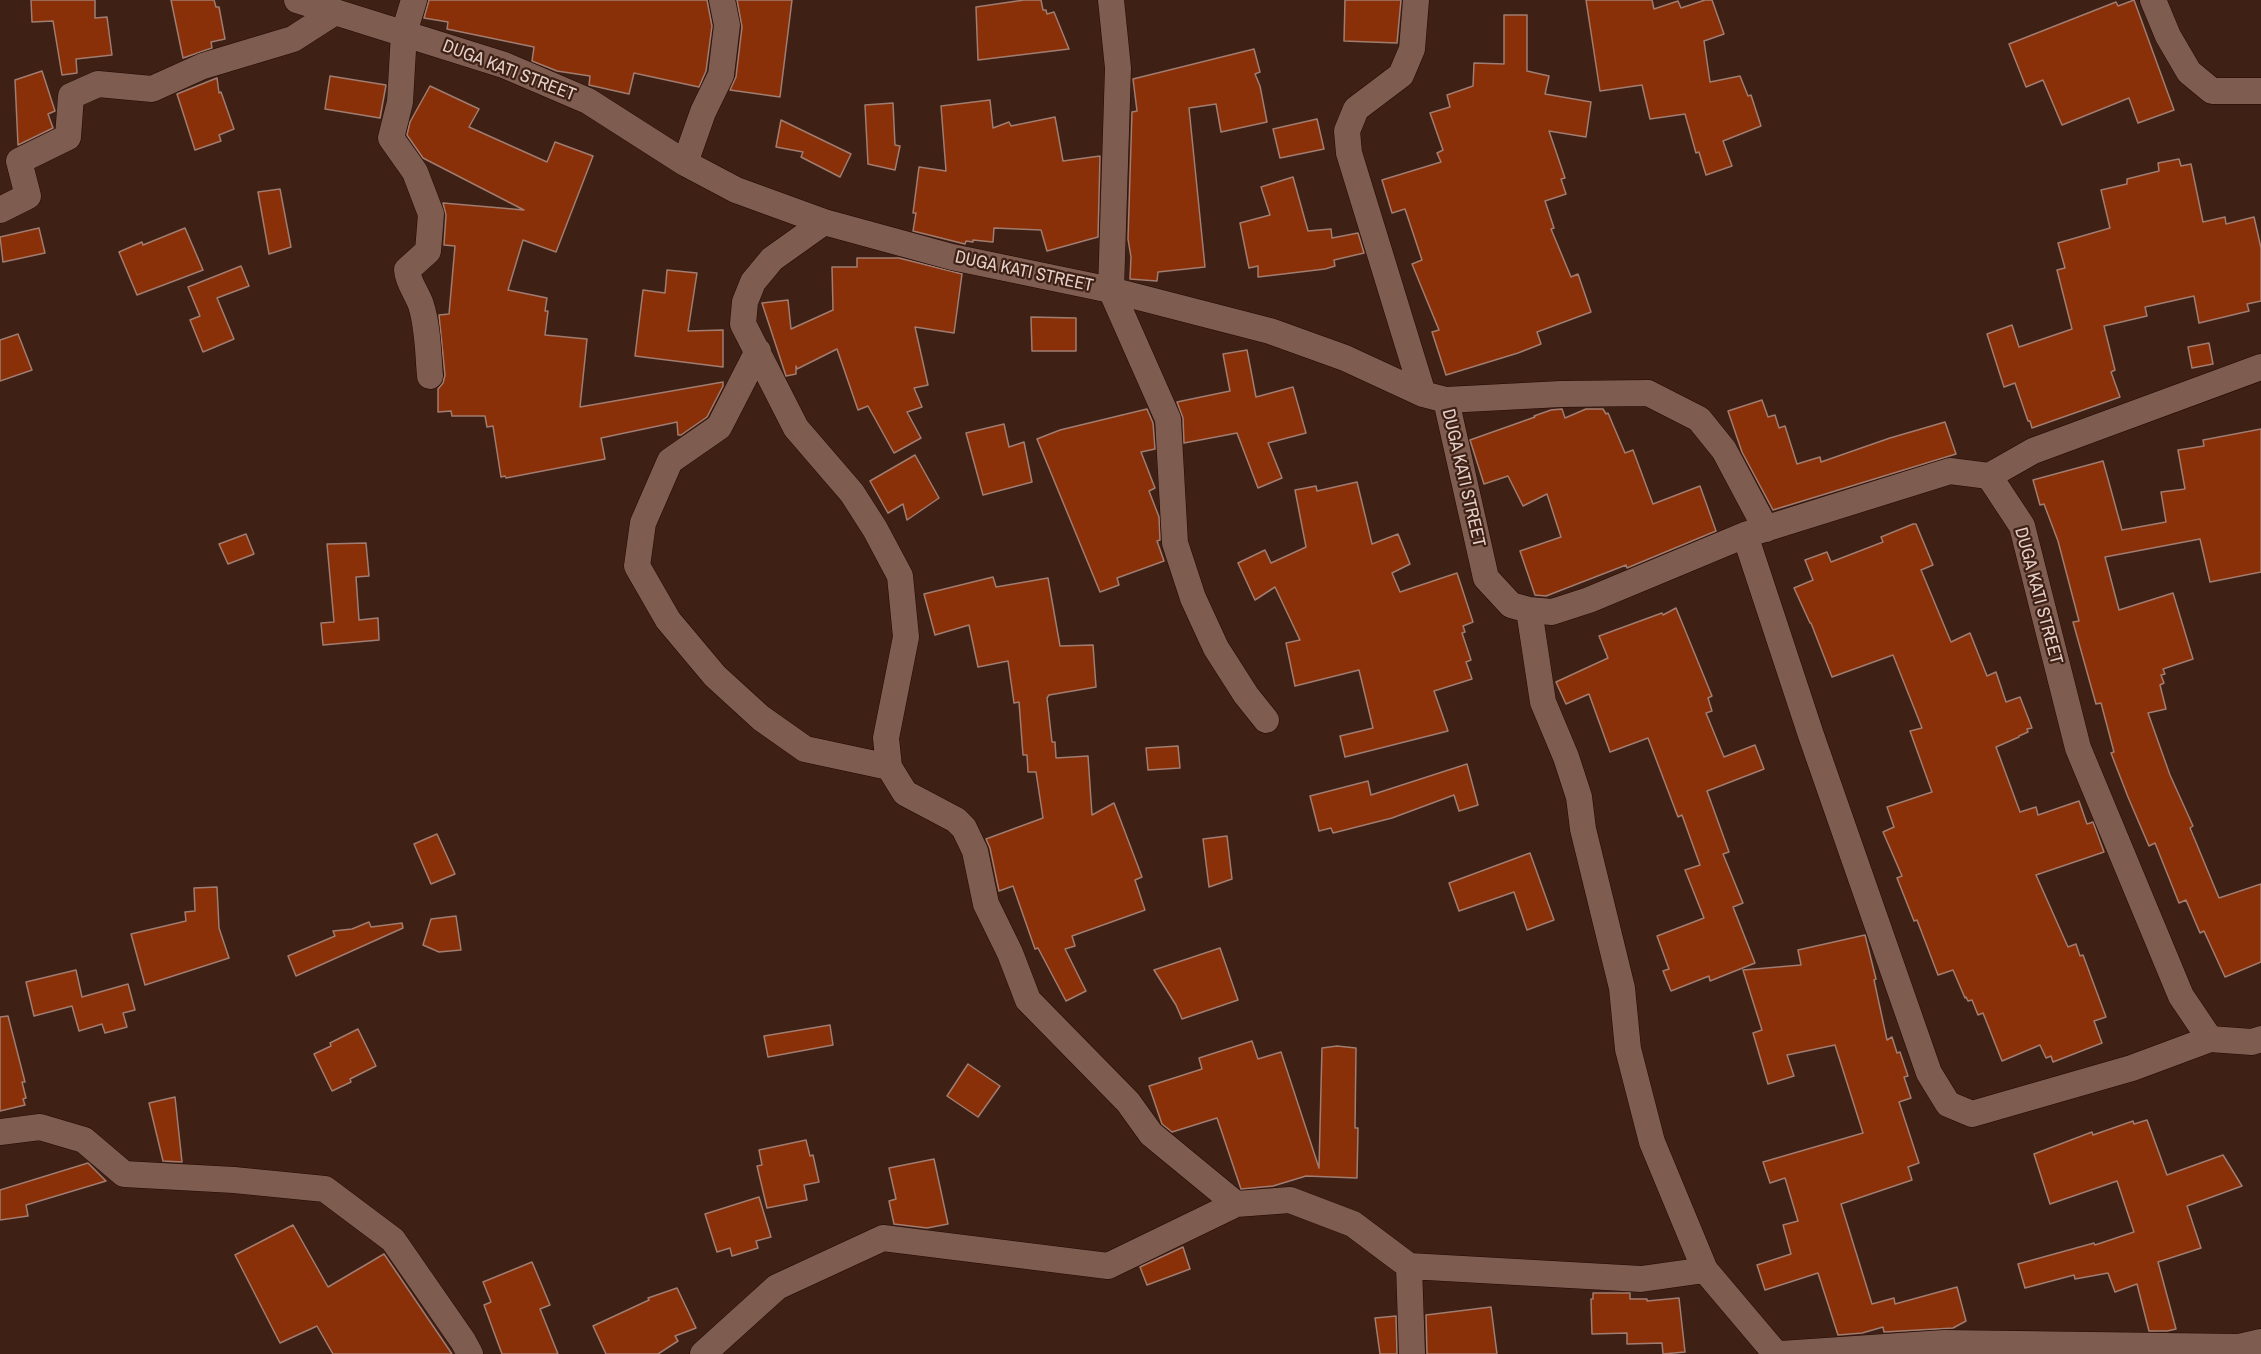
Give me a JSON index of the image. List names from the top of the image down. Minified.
{"streets":{"street":["DUGA KATI STREET"]}}
